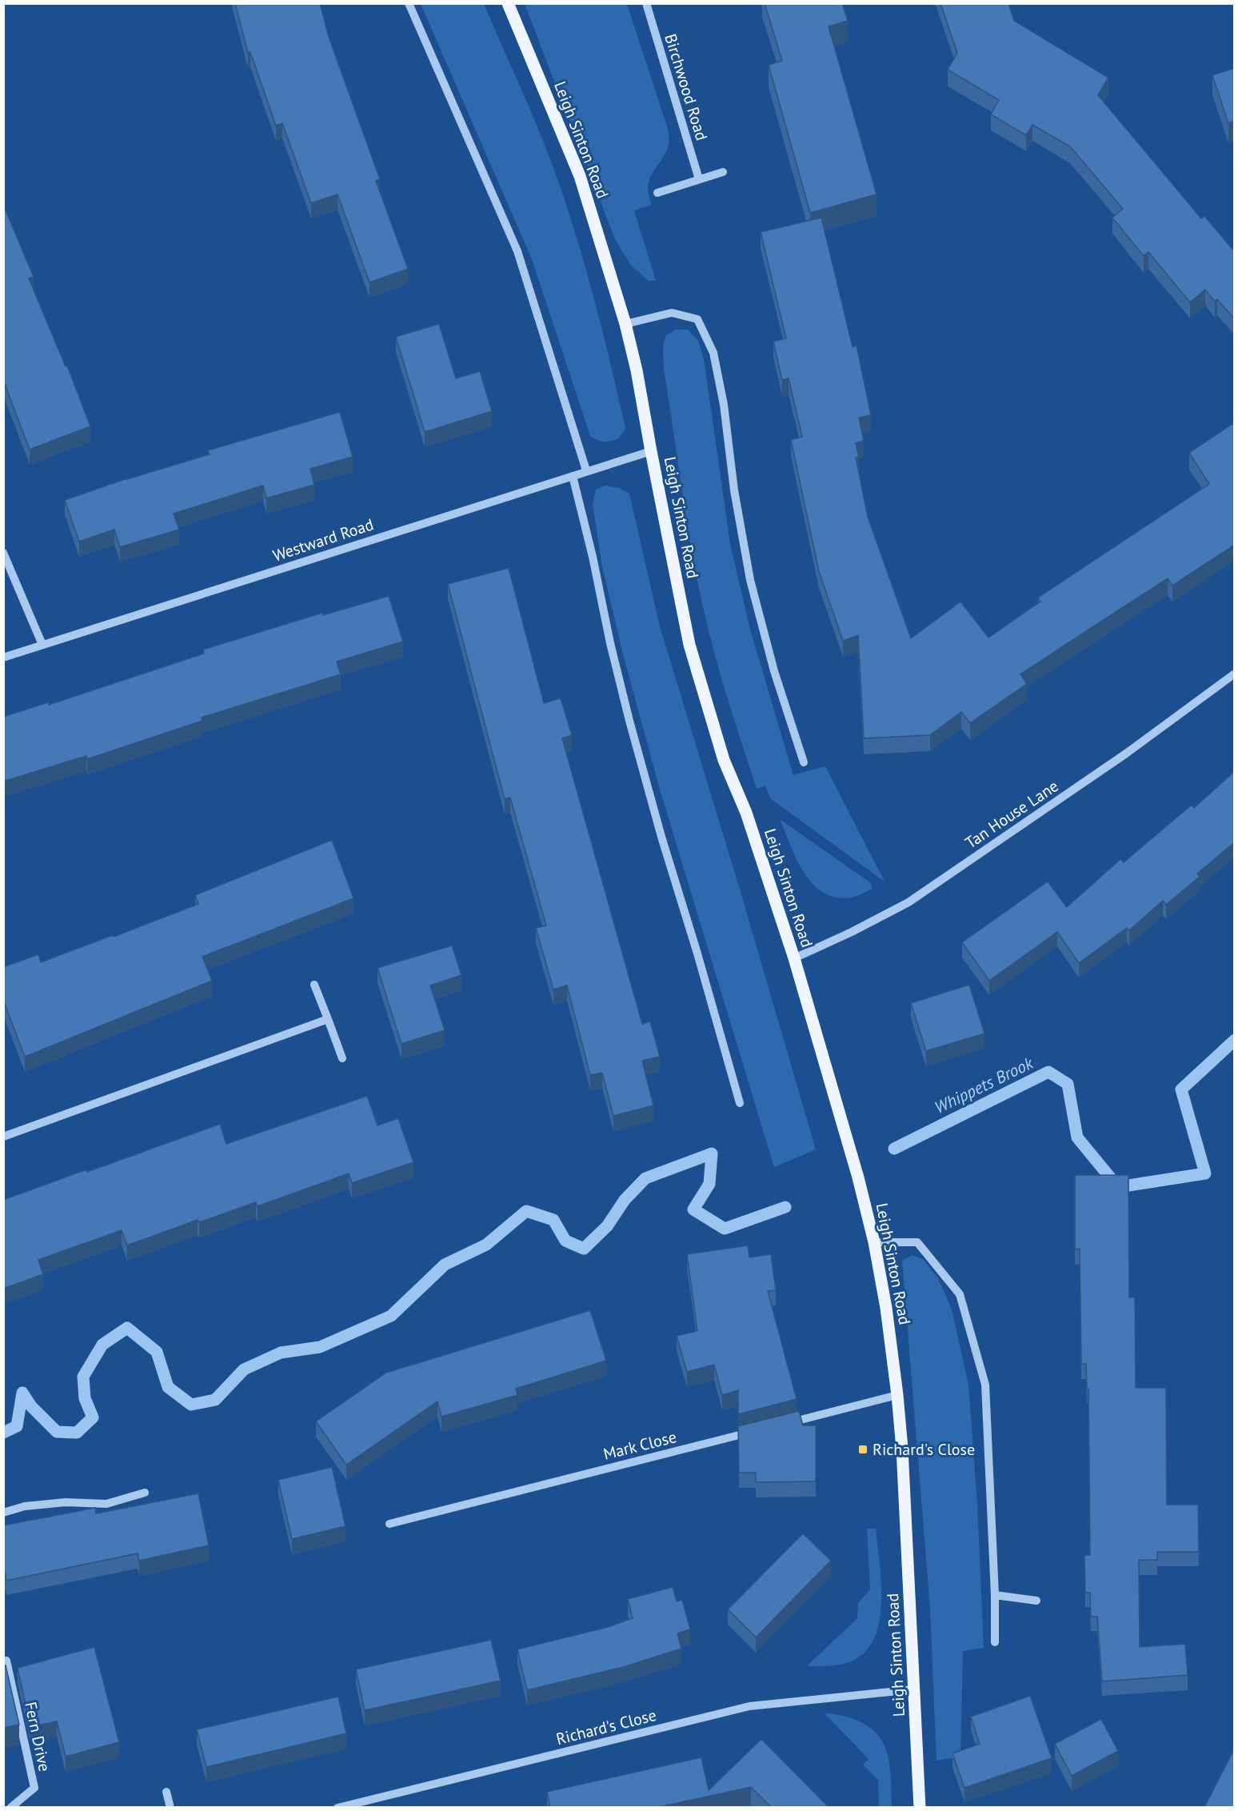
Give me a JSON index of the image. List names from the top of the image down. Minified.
{"streets":{"main road":["Leigh Sinton Road"],"street":["Birchwood Road","Westward Road","Tan House Lane","Mark Close","Richard's Close","Fern Drive"]},"crossings":[["Leigh Sinton Road","Westward Road"],["Leigh Sinton Road","Tan House Lane"],["Leigh Sinton Road","Richard's Close"]],"water":["Whippets Brook"],"places":{"transit":["Richard's Close"]}}
